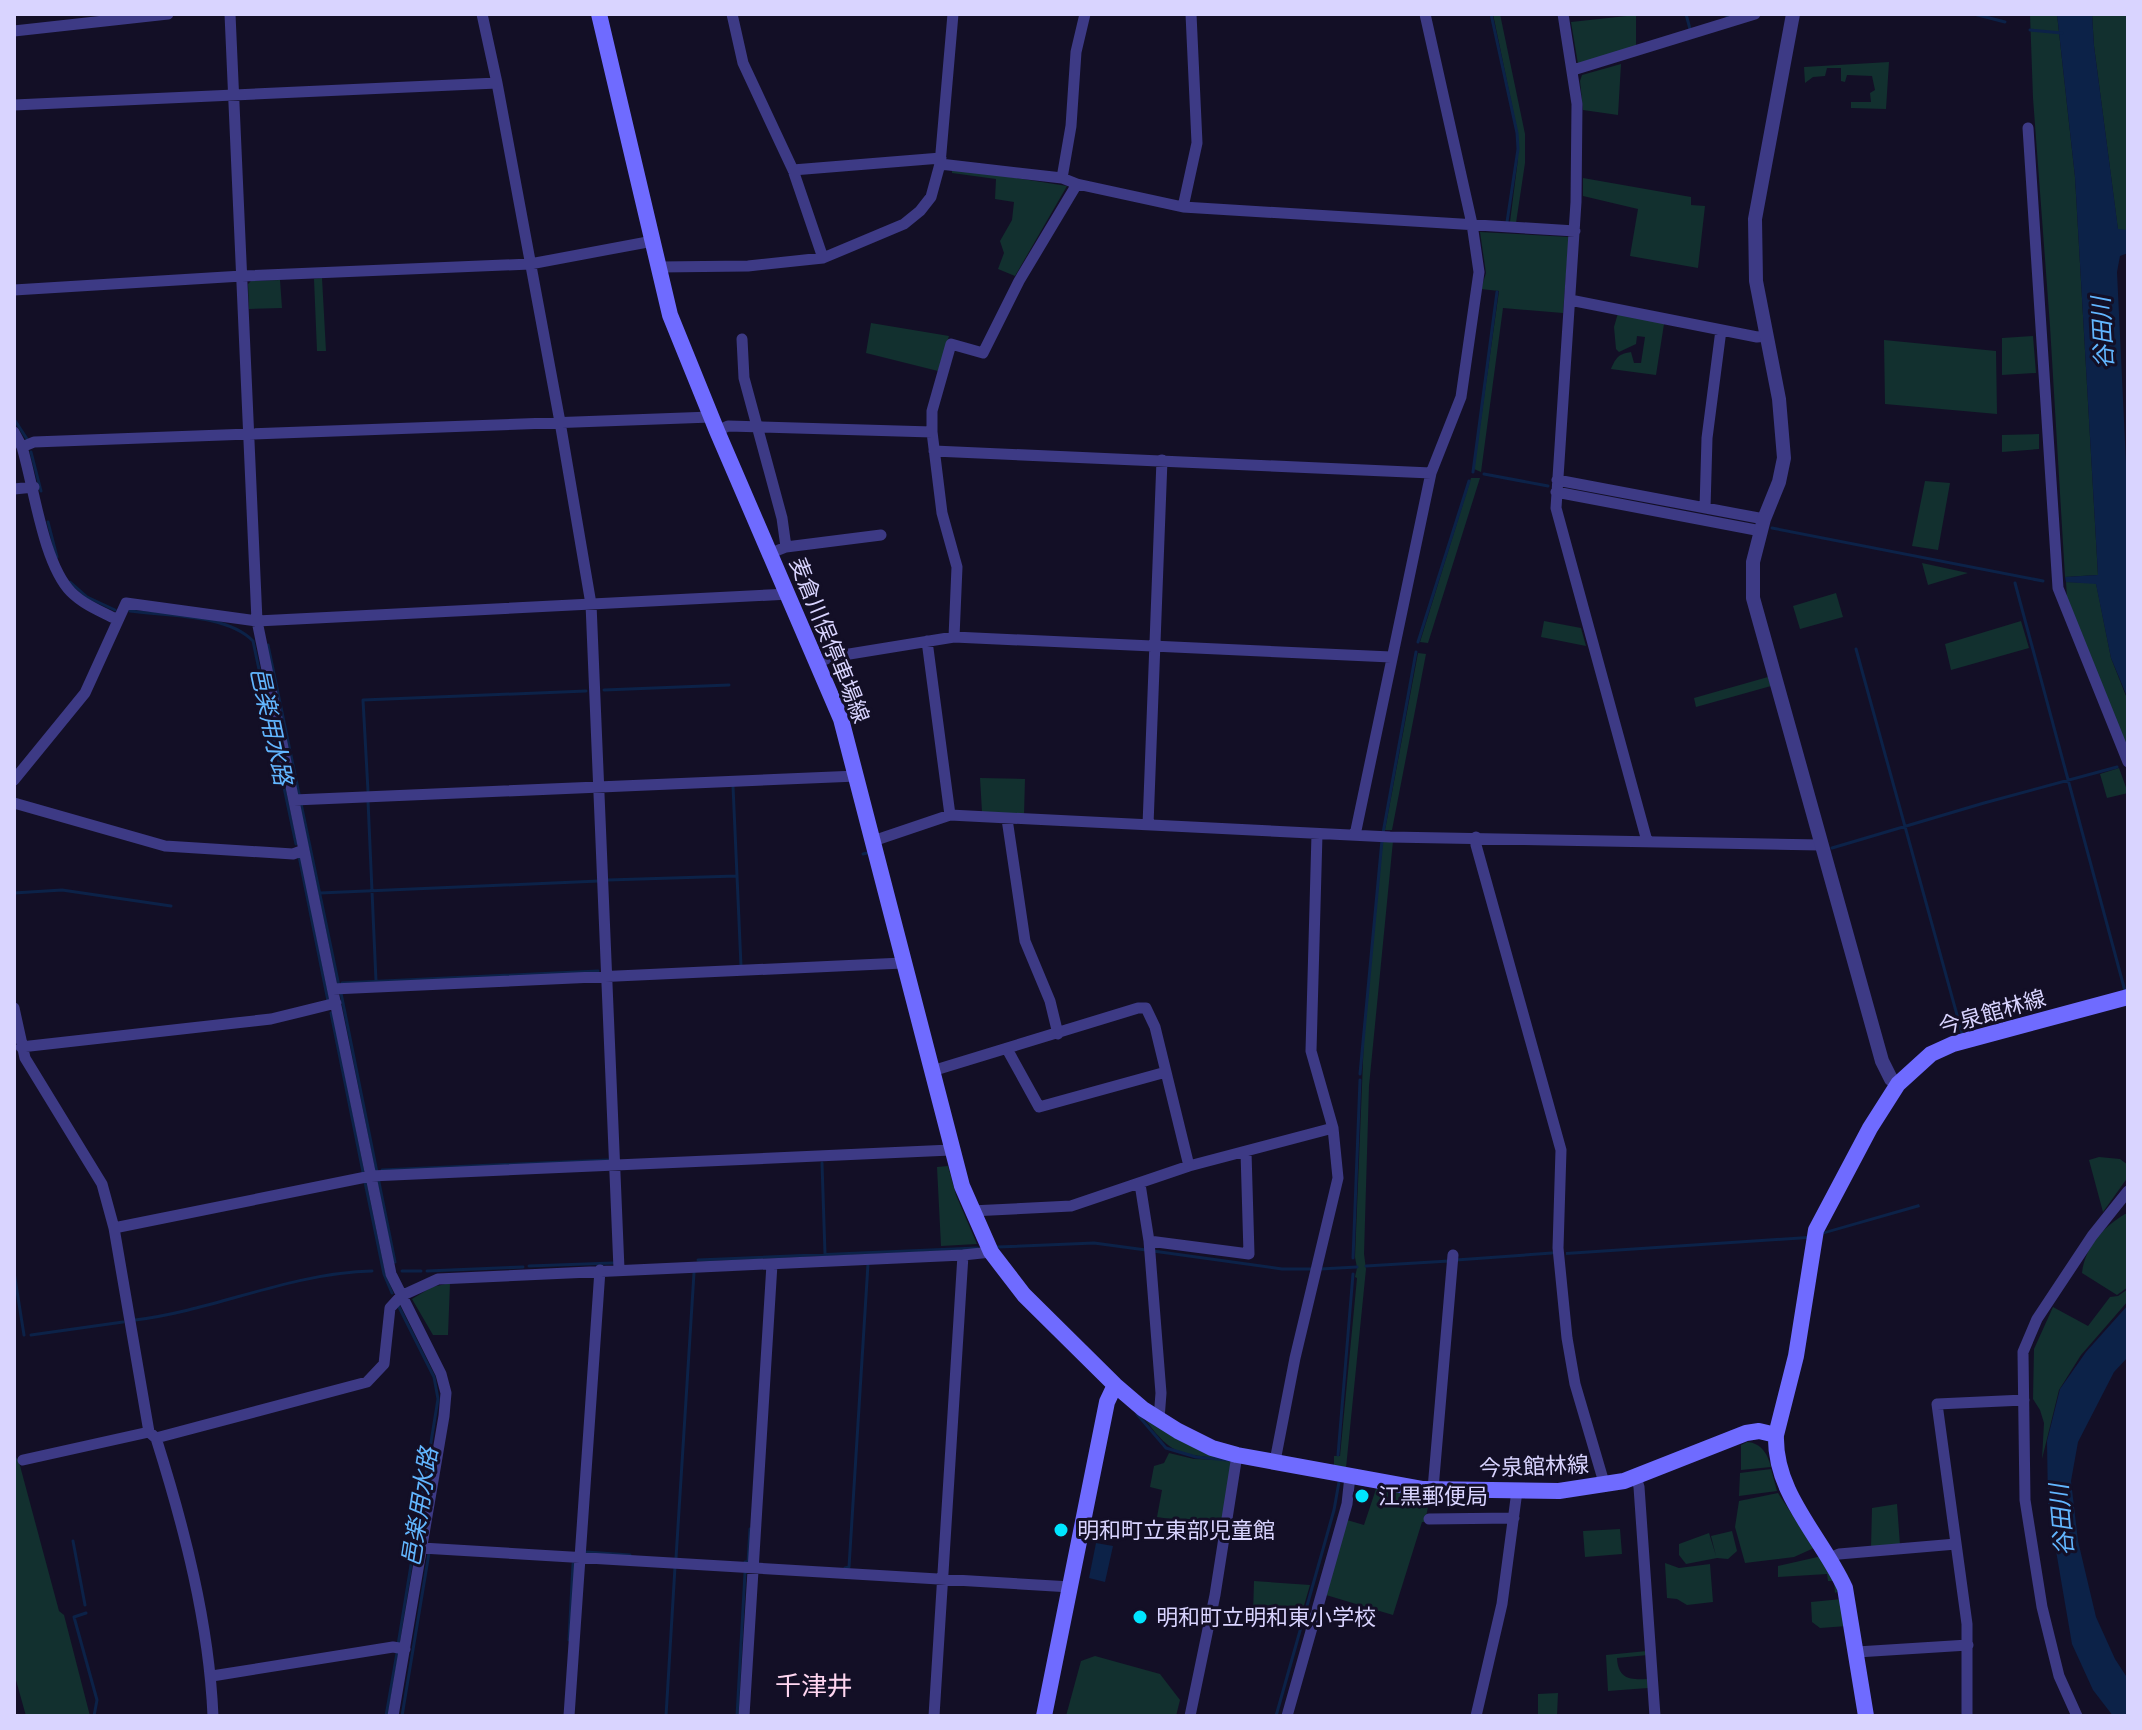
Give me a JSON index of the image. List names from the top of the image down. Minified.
{"streets":{"main road":["麦倉川俣停車場線","今泉館林線"]},"crossings":[["麦倉川俣停車場線","今泉館林線"]],"districts":["千津井"],"water":["谷田川","邑楽用水路"],"places":["江黒郵便局","明和町立東部児童館","明和町立明和東小学校"]}
